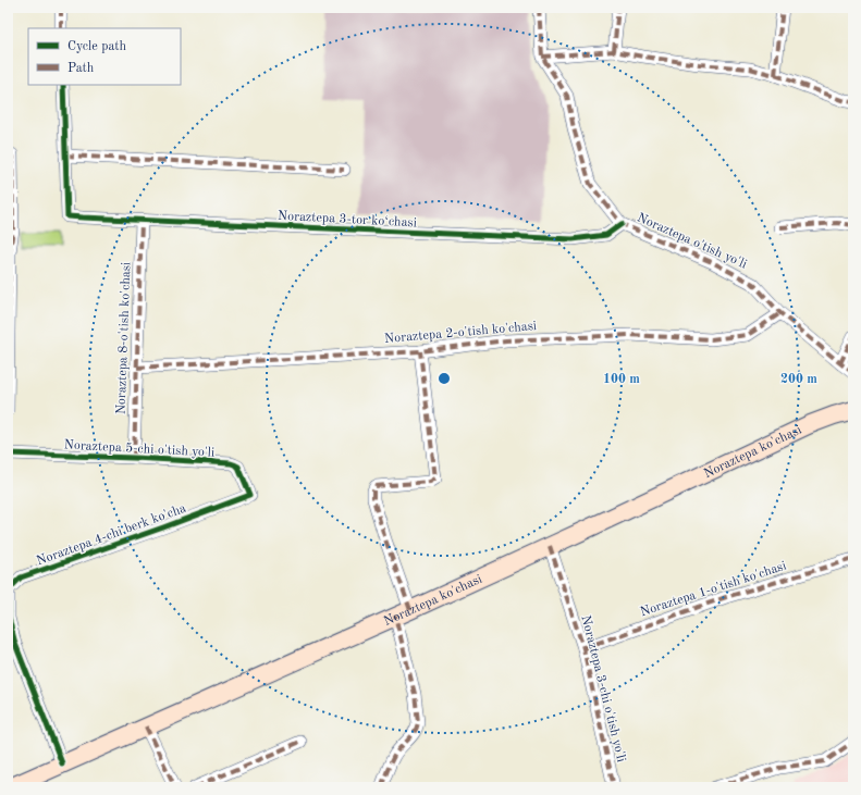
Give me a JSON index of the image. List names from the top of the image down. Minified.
{"streets":{"main road":["Noraztepa ko'chasi"],"street":["Noraztepa 3-tor ko‘chasi","Noraztepa o'tish yo'li","Noraztepa 2-o'tish ko'chasi","Noraztepa 8-o'tish ko'chasi","Noraztepa 5-chi o'tish yo'li","Noraztepa 4-chi berk ko'cha","Noraztepa 1-o'tish ko'chasi","Noraztepa 3-chi o'tish yo'li"]},"crossings":[["Noraztepa 3-tor ko‘chasi","Noraztepa o'tish yo'li"],["Noraztepa 3-tor ko‘chasi","Noraztepa 8-o'tish ko'chasi"],["Noraztepa o'tish yo'li","Noraztepa 2-o'tish ko'chasi"],["Noraztepa 2-o'tish ko'chasi","Noraztepa 8-o'tish ko'chasi"],["Noraztepa 8-o'tish ko'chasi","Noraztepa 5-chi o'tish yo'li"],["Noraztepa 5-chi o'tish yo'li","Noraztepa 4-chi berk ko'cha"],["Noraztepa ko'chasi","Noraztepa 4-chi berk ko'cha"],["Noraztepa ko'chasi","Noraztepa 3-chi o'tish yo'li"],["Noraztepa 1-o'tish ko'chasi","Noraztepa 3-chi o'tish yo'li"]],"legend":["Cycle path","Path"],"rings":["100 m","200 m"]}
